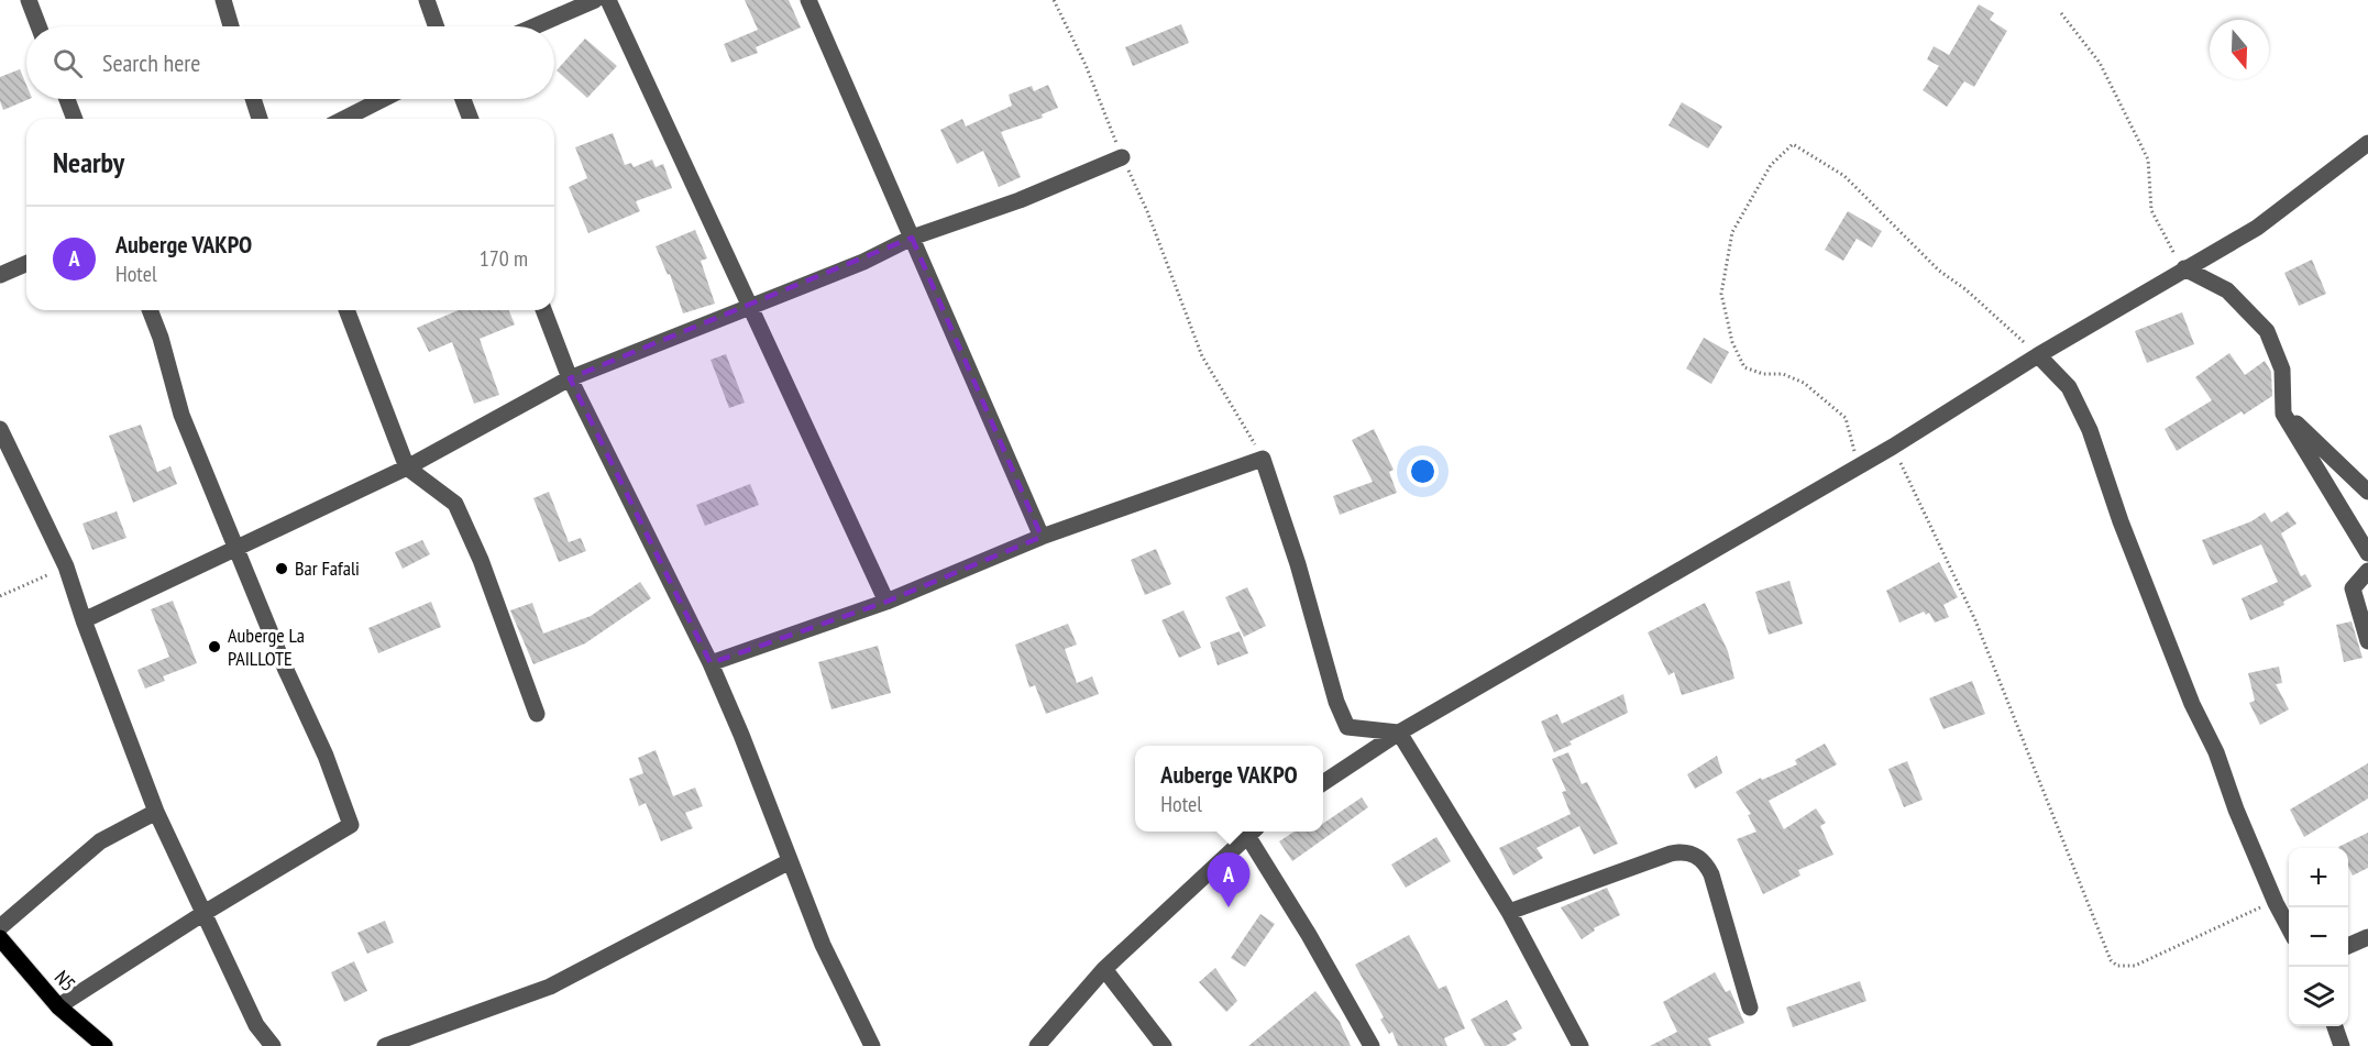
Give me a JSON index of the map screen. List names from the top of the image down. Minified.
{"streets":{"main road":["N5"]},"places":["Bar Fafali","Auberge La PAILLOTE"],"north":"bottom","page":{"search":"Search here","heading":"Nearby","list":[{"mark":"A","name":"Auberge VAKPO","note":"Hotel","value":"170 m"}],"popup":["Auberge VAKPO","Hotel"],"map_buttons":["+","−"],"pins":"A"}}
